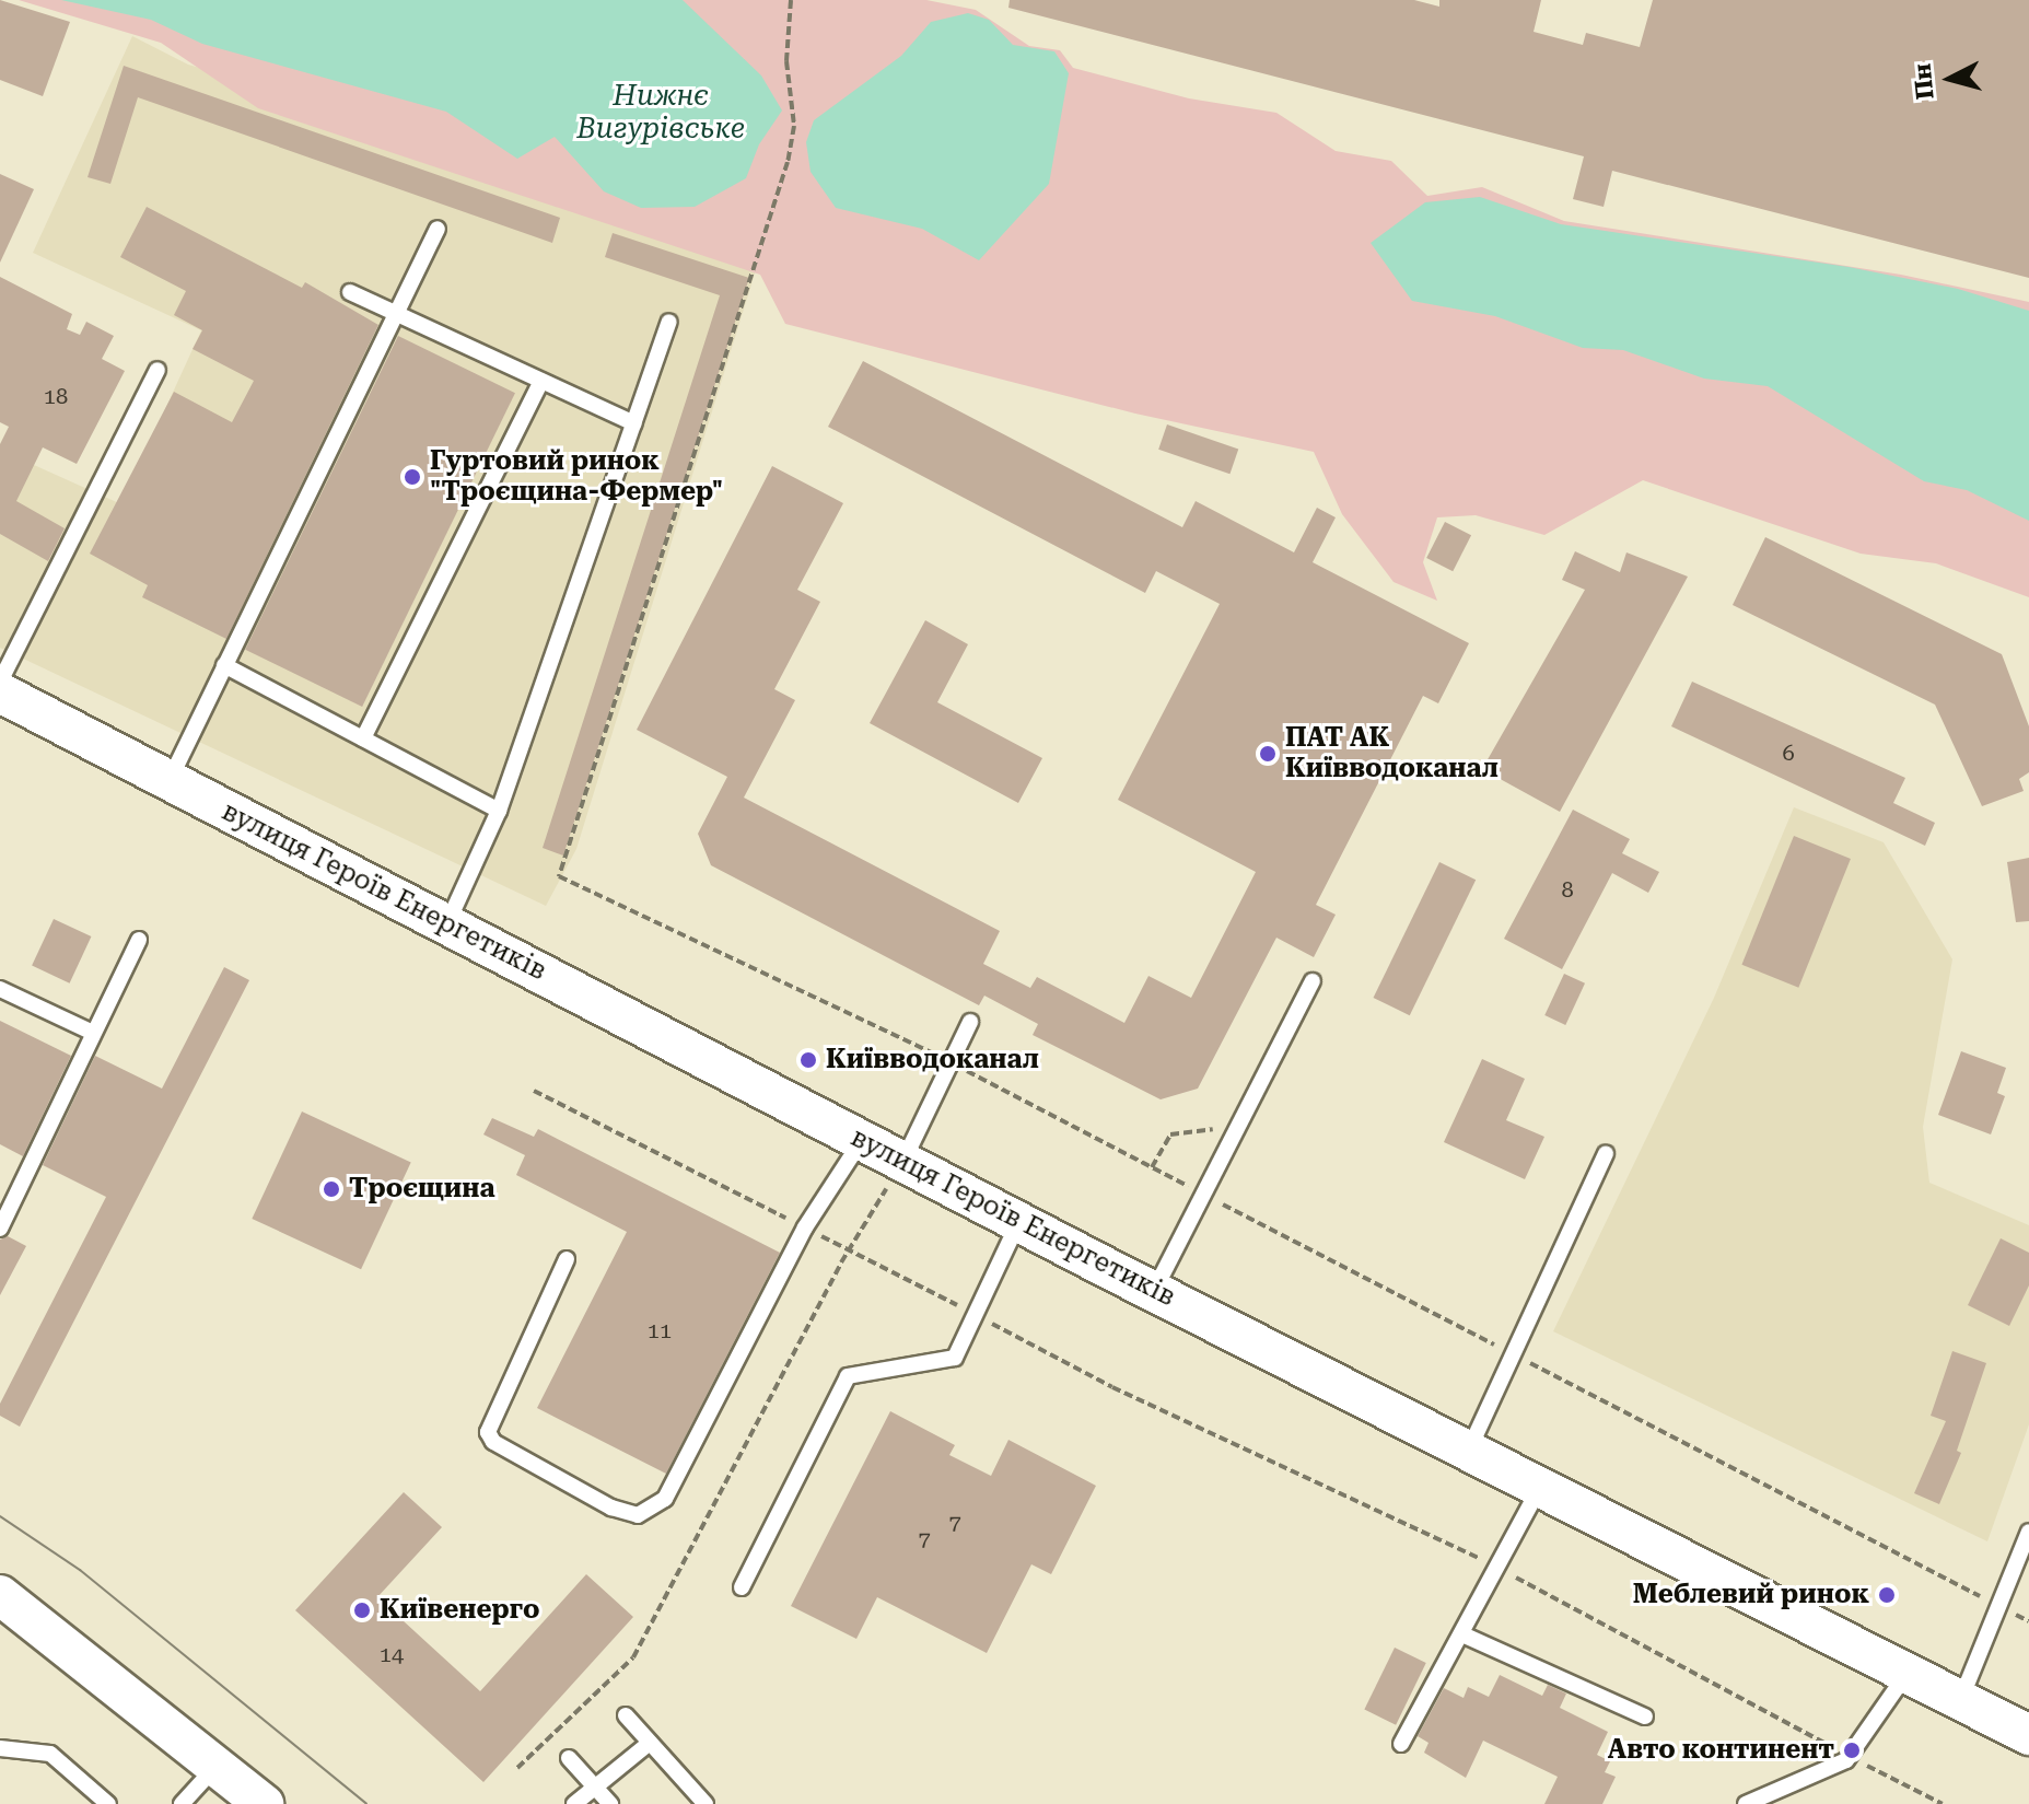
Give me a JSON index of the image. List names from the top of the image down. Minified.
{"streets":{"street":["вулиця Героїв Енергетиків"]},"water":["Нижнє Вигурівське"],"places":["Гуртовий ринок \"Троєщина-Фермер\"","ПАТ АК Київводоканал","Київводоканал","Троєщина","Меблевий ринок","Київенерго","Авто континент"],"house_numbers":["18","6","8","11","7","7","14"],"north":"left"}
